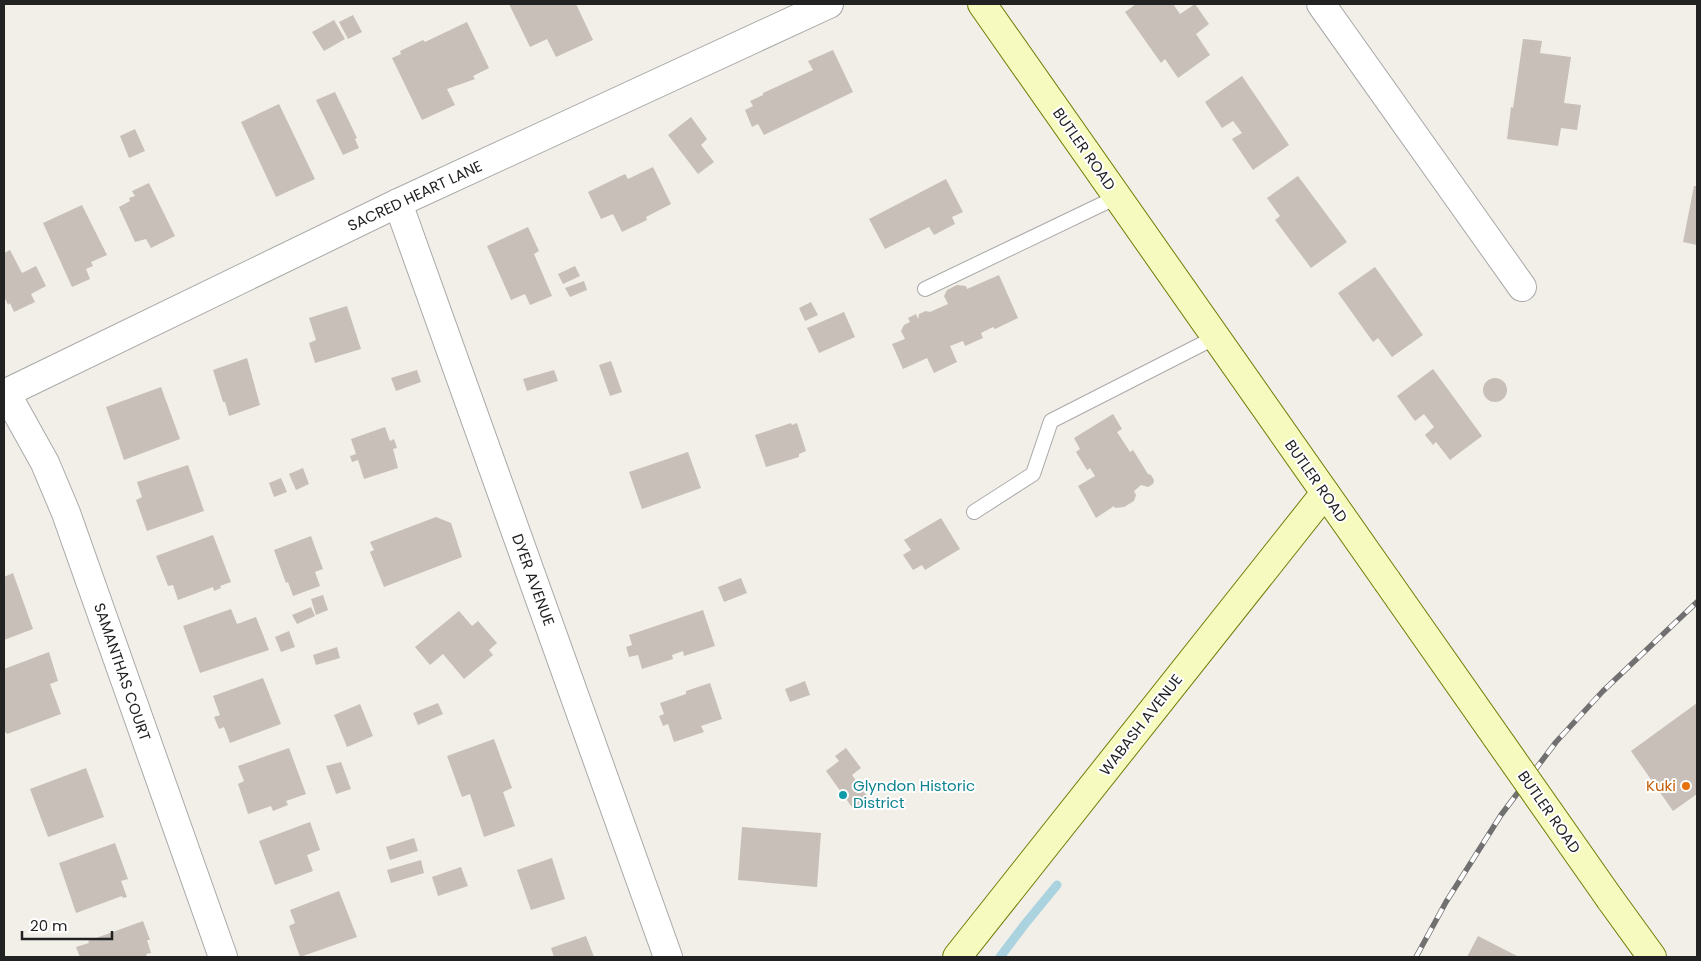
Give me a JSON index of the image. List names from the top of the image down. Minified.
{"streets":{"main road":["BUTLER ROAD","WABASH AVENUE"],"street":["SACRED HEART LANE","DYER AVENUE","SAMANTHAS COURT"]},"crossings":[["BUTLER ROAD","WABASH AVENUE"],["SACRED HEART LANE","DYER AVENUE"],["SACRED HEART LANE","SAMANTHAS COURT"]],"places":["Kuki","Glyndon Historic District"],"scale_bar":"20 m"}
